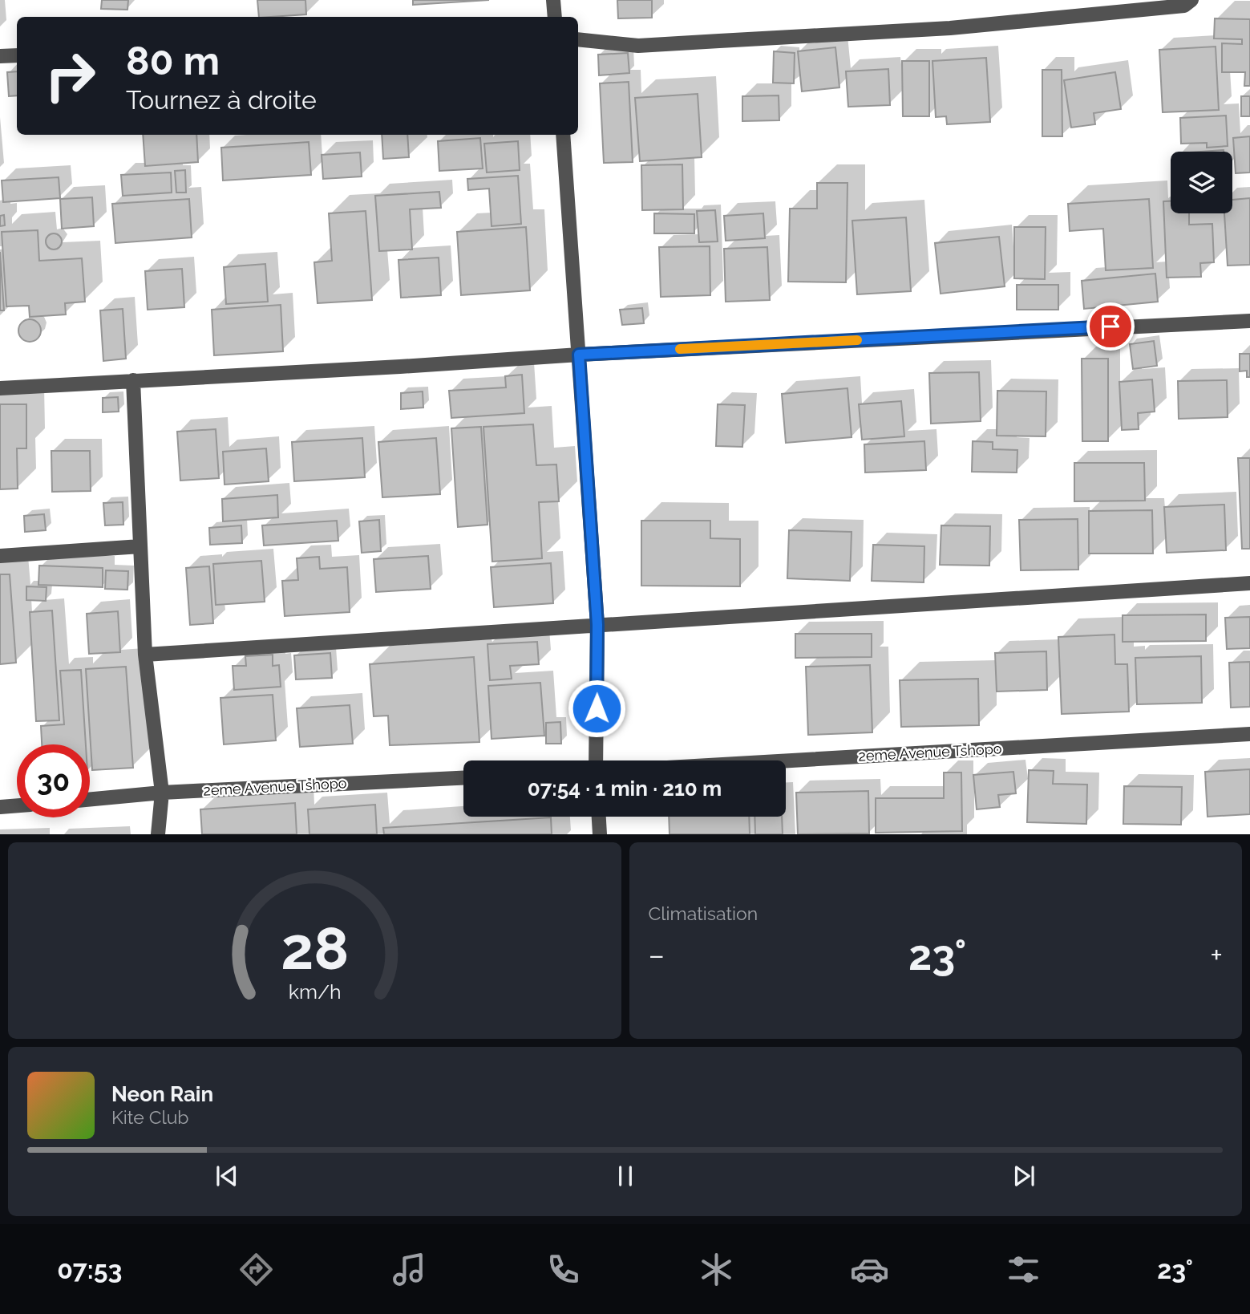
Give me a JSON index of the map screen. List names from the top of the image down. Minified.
{"streets":{"street":["2eme Avenue Tshopo"]},"page":{"turn":["80 m","Tournez à droite"],"limit":"30","trip":"07:54 · 1 min · 210 m","tile":"Climatisation","heat":["−","23°","+"],"song":["Neon Rain","Kite Club"],"tabs":["07:53","23°"],"gauge":["28","km/h"]}}
